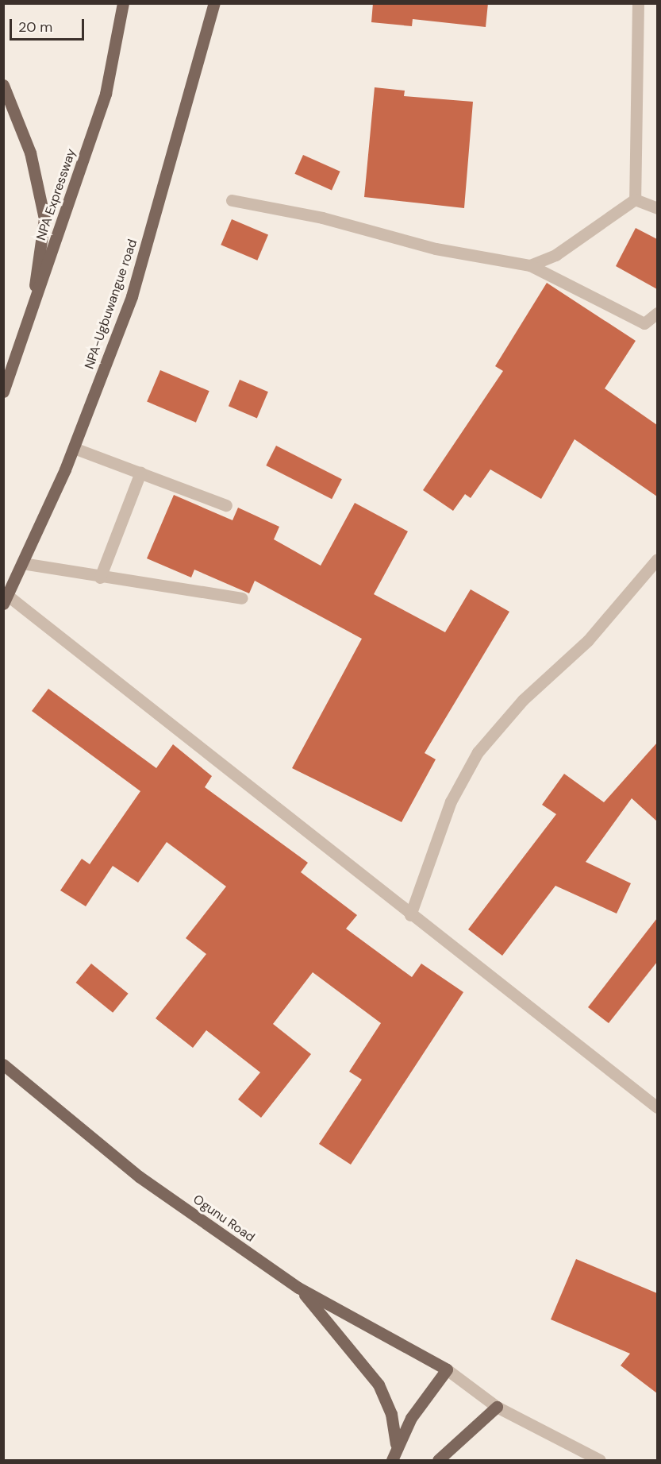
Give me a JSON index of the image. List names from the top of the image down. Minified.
{"streets":{"main road":["NPA Expressway","NPA-Ugbuwangue road","Ogunu Road"]},"scale_bar":"20 m"}
